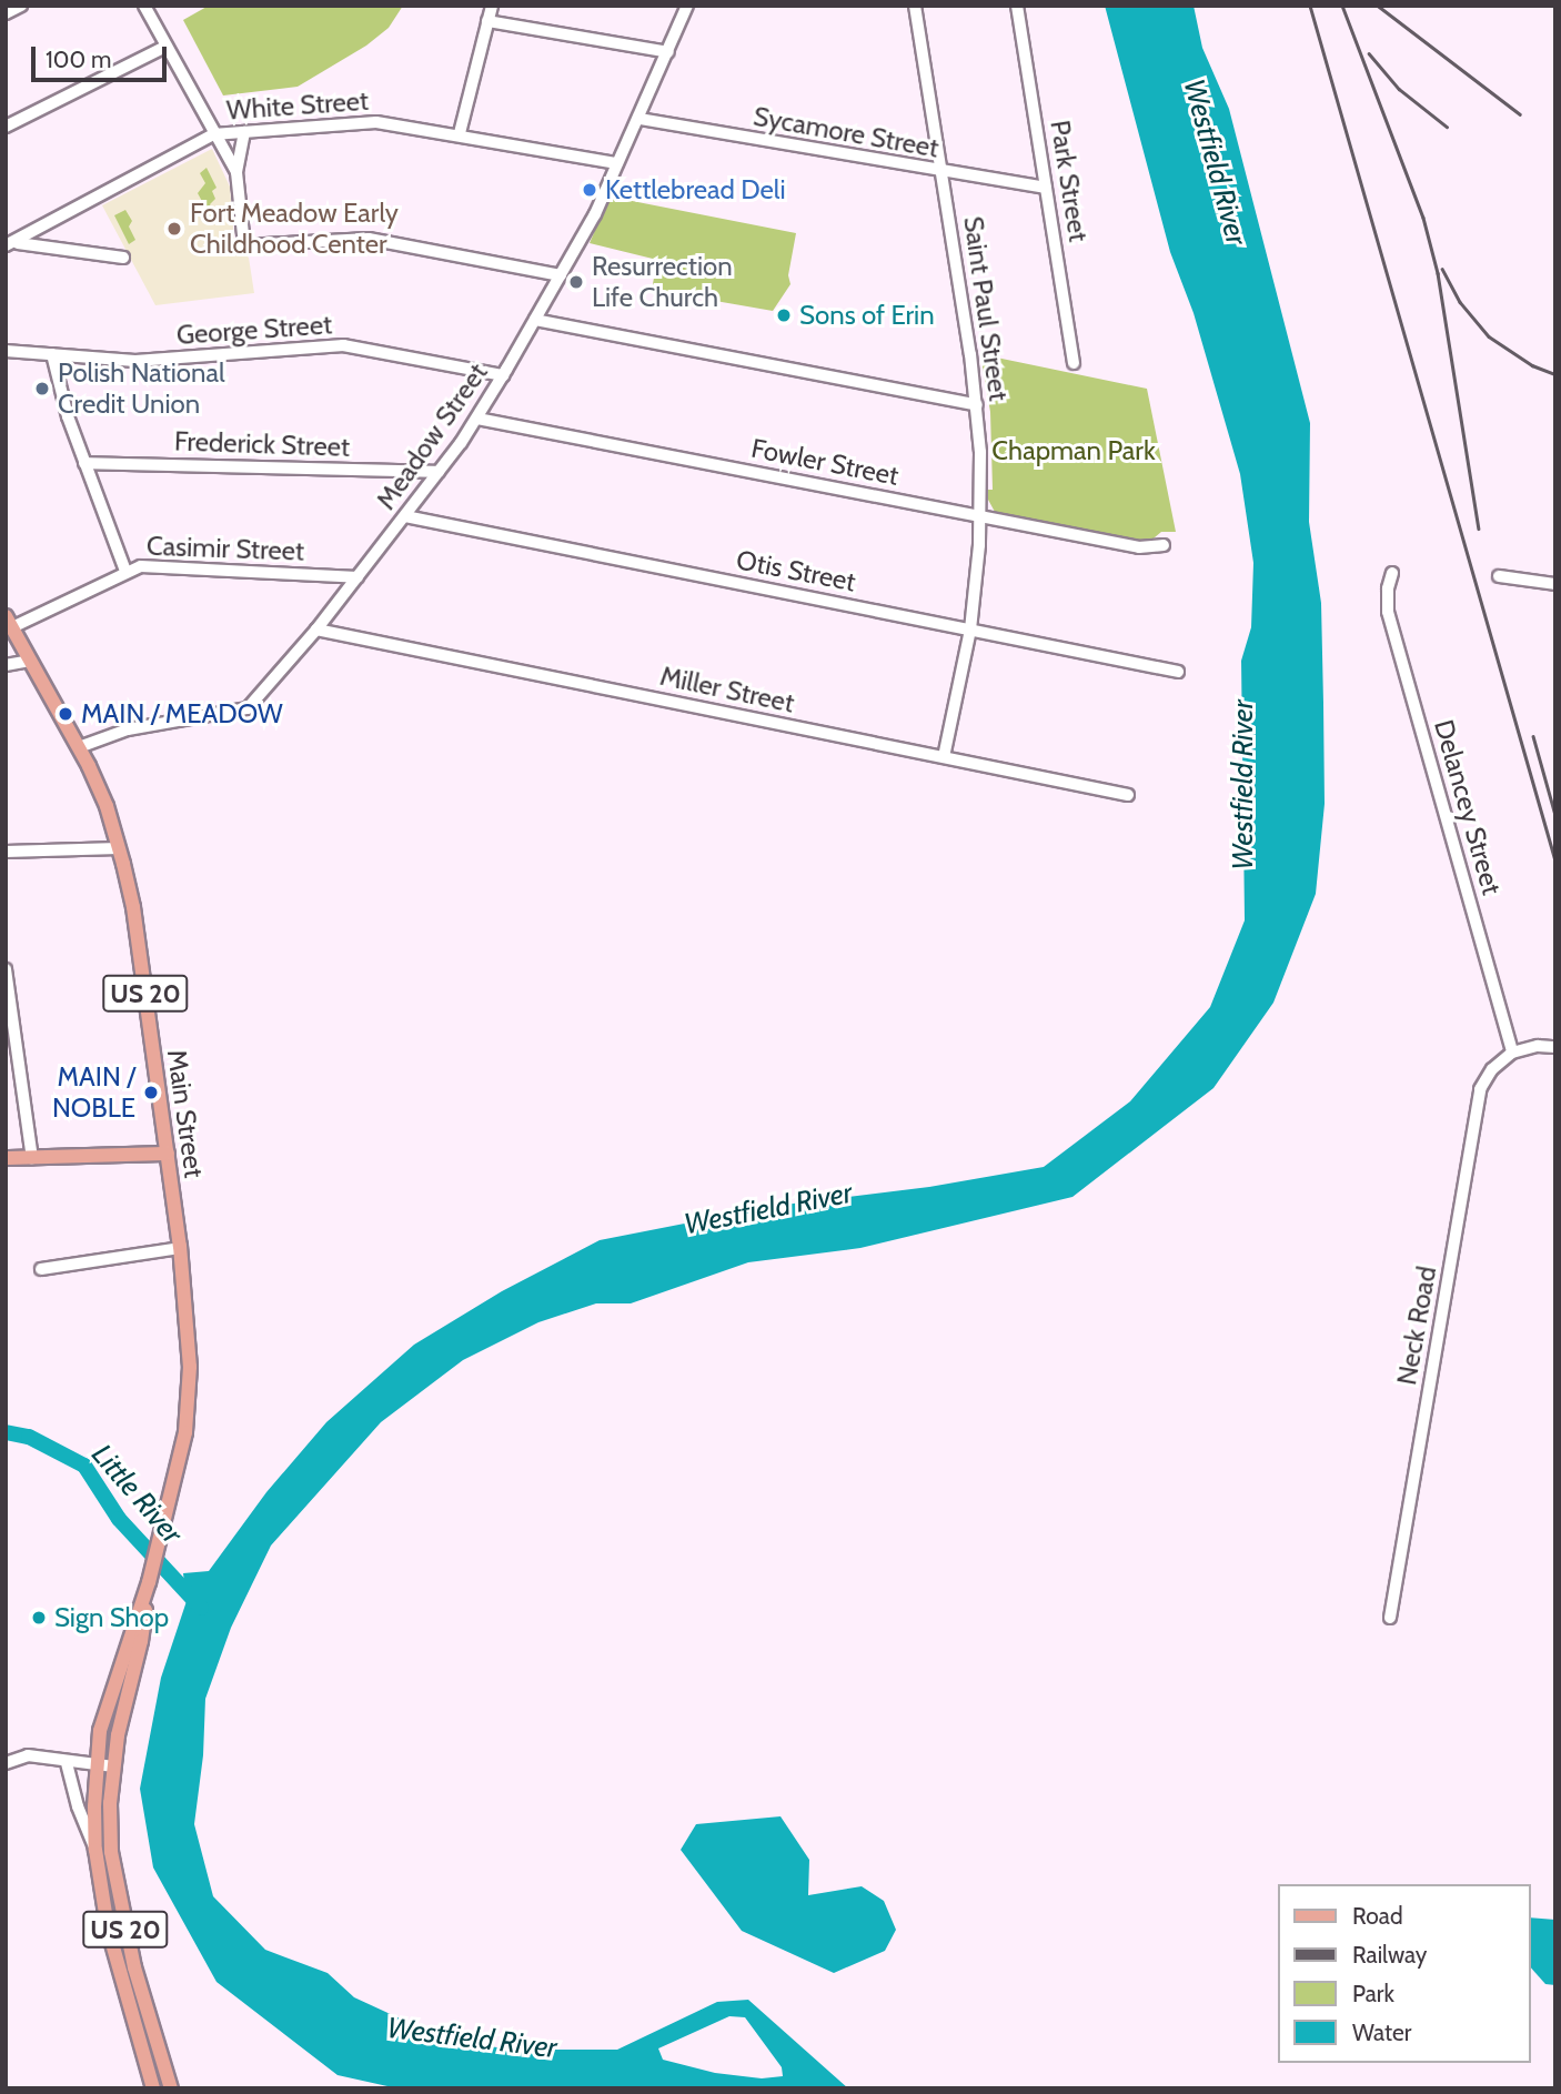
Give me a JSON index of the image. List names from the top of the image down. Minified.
{"streets":{"main road":["US 20","Main Street"],"street":["White Street","Sycamore Street","Park Street","Saint Paul Street","George Street","Meadow Street","Frederick Street","Fowler Street","Casimir Street","Otis Street","Miller Street","Delancey Street","Neck Road"]},"crossings":[["White Street","Meadow Street"],["Sycamore Street","Park Street"],["Sycamore Street","Saint Paul Street"],["Sycamore Street","Meadow Street"],["Saint Paul Street","Fowler Street"],["Saint Paul Street","Otis Street"],["Saint Paul Street","Miller Street"],["George Street","Meadow Street"],["Meadow Street","Frederick Street"],["Meadow Street","Fowler Street"],["Meadow Street","Casimir Street"],["Meadow Street","Otis Street"],["Meadow Street","Miller Street"],["Meadow Street","Main Street"],["Casimir Street","Main Street"],["Delancey Street","Neck Road"],["US 20","Main Street"]],"water":["Westfield River","Little River"],"parks":["Chapman Park"],"places":["Kettlebread Deli","Fort Meadow Early Childhood Center","Resurrection Life Church","Sons of Erin","Polish National Credit Union","MAIN / MEADOW","MAIN / NOBLE","Sign Shop"],"legend":["Road","Railway","Park","Water"],"scale_bar":"100 m"}
